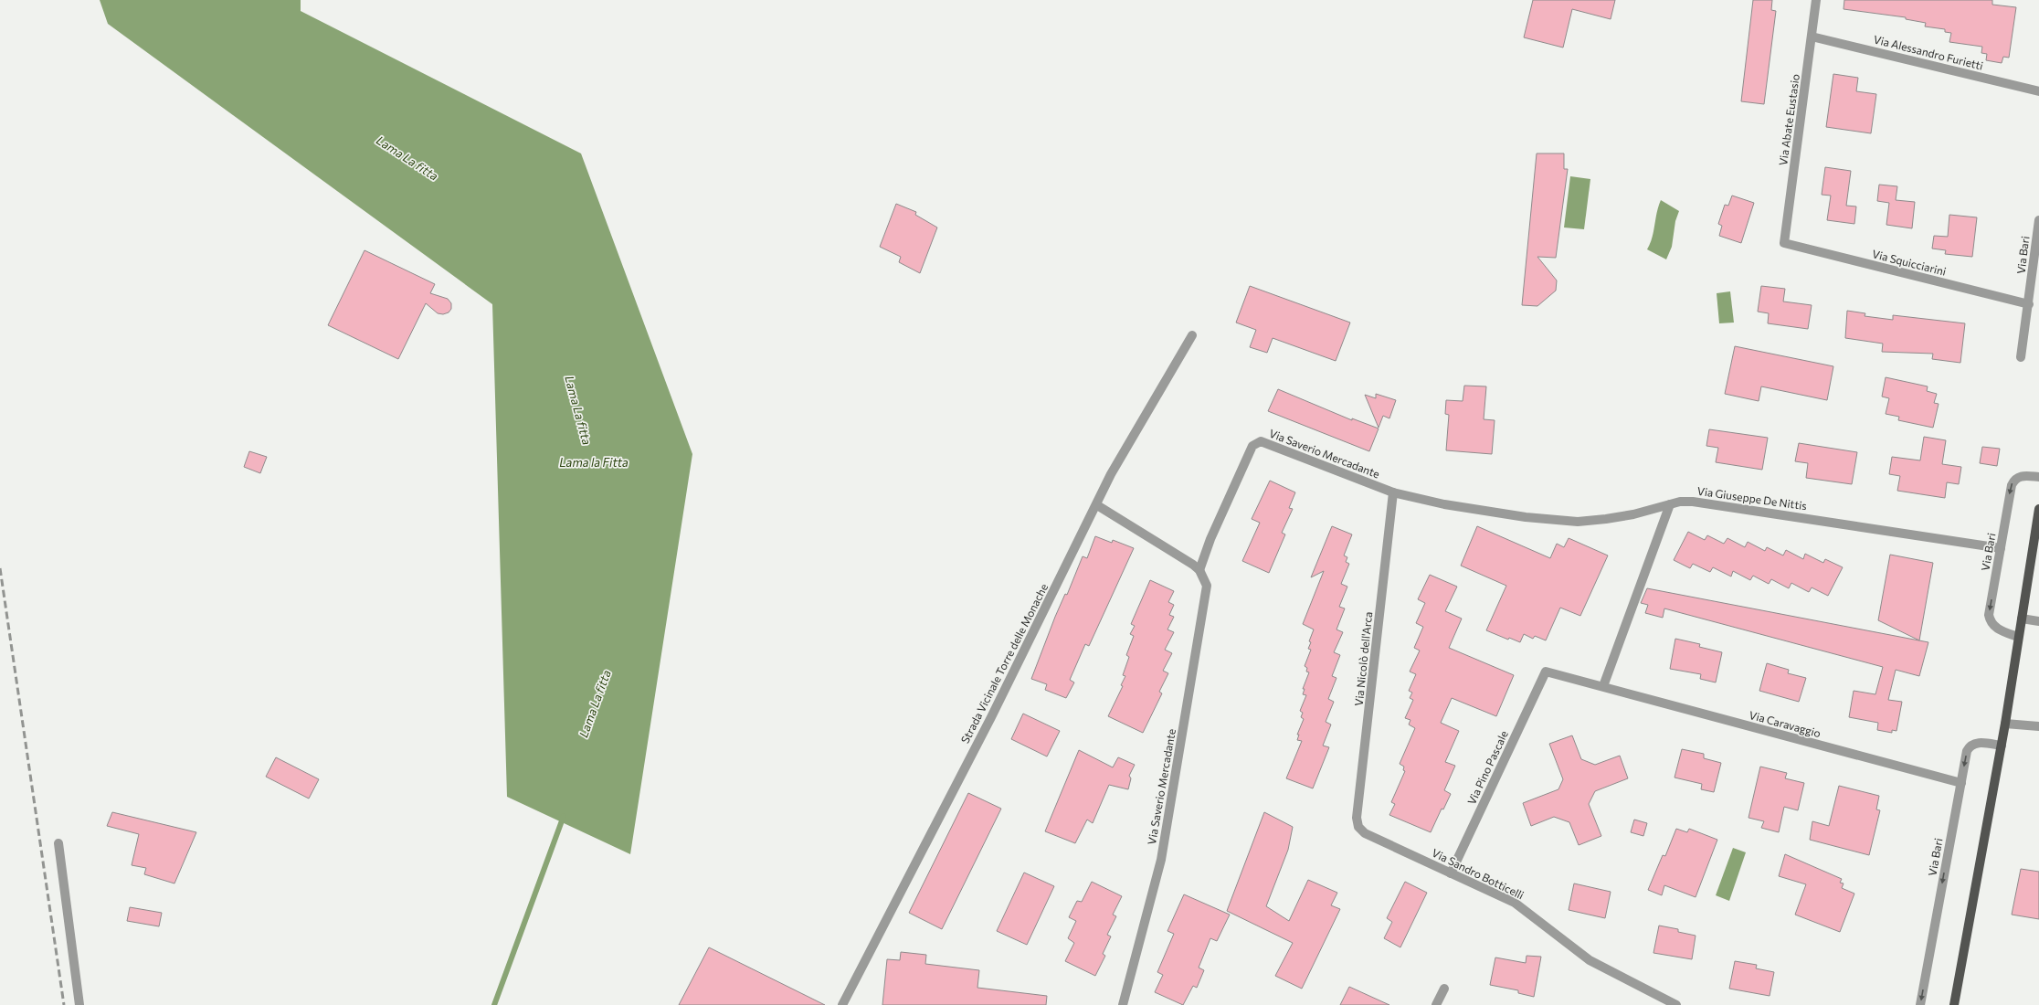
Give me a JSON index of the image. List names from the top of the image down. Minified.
{"streets":{"street":["Via Alessandro Furietti","Via Abate Eustasio","Via Bari","Via Squicciarini","Via Saverio Mercadante","Via Giuseppe De Nittis","Via Nicolò dell'Arca","Strada Vicinale Torre delle Monache","Via Caravaggio","Via Pino Pascale","Via Sandro Botticelli"]},"crossings":[["Via Alessandro Furietti","Via Abate Eustasio"],["Via Abate Eustasio","Via Squicciarini"],["Via Bari","Via Squicciarini"],["Via Bari","Via Giuseppe De Nittis"],["Via Bari","Via Caravaggio"],["Via Saverio Mercadante","Via Giuseppe De Nittis"],["Via Saverio Mercadante","Via Nicolò dell'Arca"],["Via Giuseppe De Nittis","Via Nicolò dell'Arca"],["Via Nicolò dell'Arca","Via Sandro Botticelli"],["Via Caravaggio","Via Pino Pascale"],["Via Pino Pascale","Via Sandro Botticelli"]],"one_way":["Via Bari"],"water":["Lama La fitta","Lama la Fitta"]}
